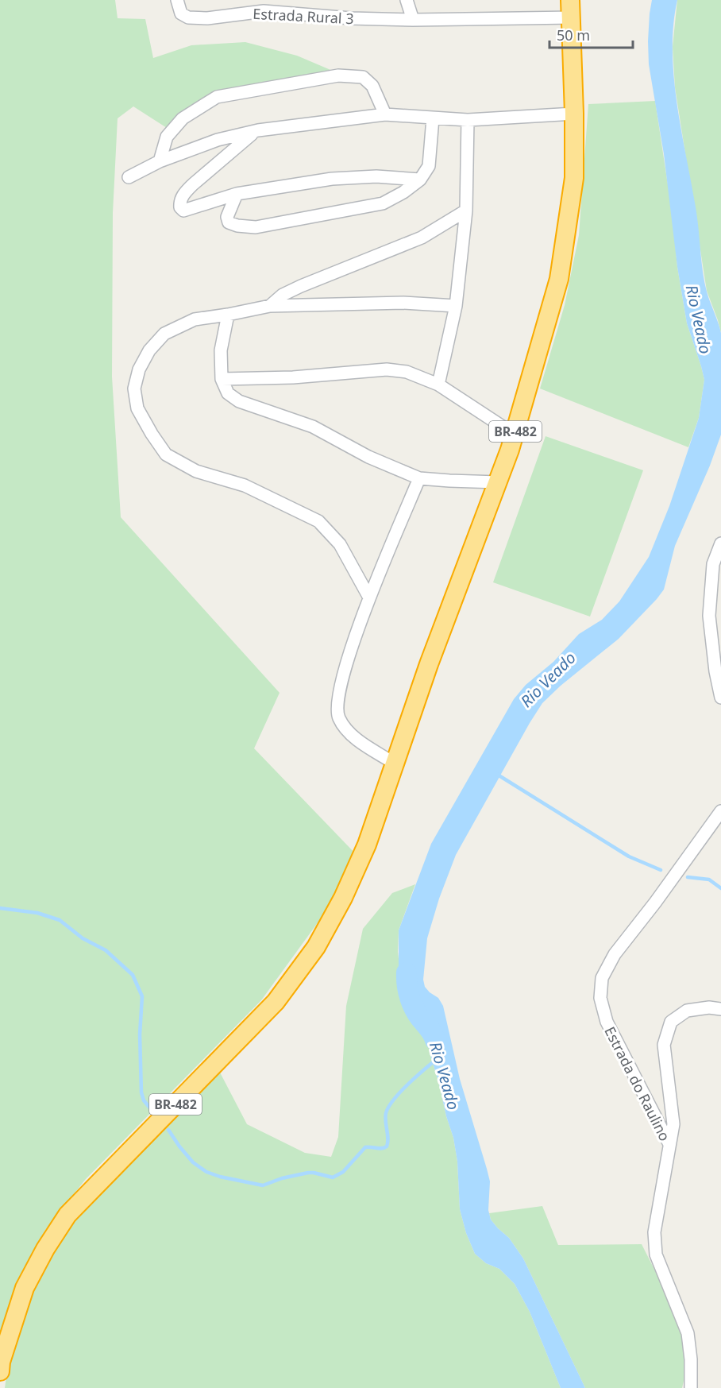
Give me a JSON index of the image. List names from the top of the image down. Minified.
{"streets":{"highway":["BR-482"],"street":["Estrada Rural 3","Estrada do Raulino"]},"crossings":[["Estrada Rural 3","BR-482"]],"water":["Rio Veado"],"scale_bar":"50 m"}
